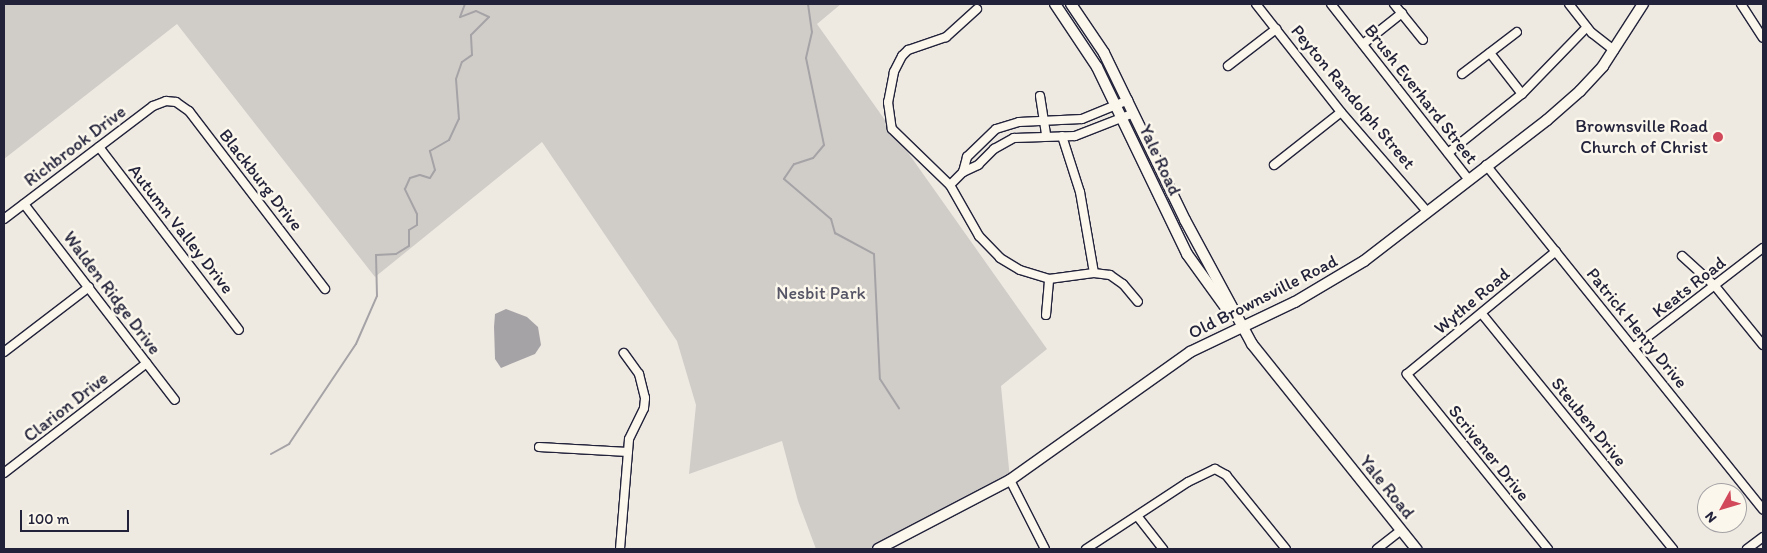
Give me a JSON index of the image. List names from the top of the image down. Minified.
{"streets":{"main road":["Yale Road","Old Brownsville Road"],"street":["Brush Everhard Street","Peyton Randolph Street","Richbrook Drive","Blackburg Drive","Autumn Valley Drive","Keats Road","Walden Ridge Drive","Wythe Road","Patrick Henry Drive","Clarion Drive","Steuben Drive","Scrivener Drive"]},"crossings":[["Brush Everhard Street","Old Brownsville Road"],["Peyton Randolph Street","Old Brownsville Road"],["Richbrook Drive","Blackburg Drive"],["Richbrook Drive","Autumn Valley Drive"],["Richbrook Drive","Walden Ridge Drive"],["Yale Road","Old Brownsville Road"],["Keats Road","Patrick Henry Drive"],["Walden Ridge Drive","Clarion Drive"],["Old Brownsville Road","Patrick Henry Drive"],["Wythe Road","Patrick Henry Drive"],["Wythe Road","Steuben Drive"],["Wythe Road","Scrivener Drive"]],"parks":["Nesbit Park"],"places":["Brownsville Road Church of Christ"],"scale_bar":"100 m","north":"bottom left"}
